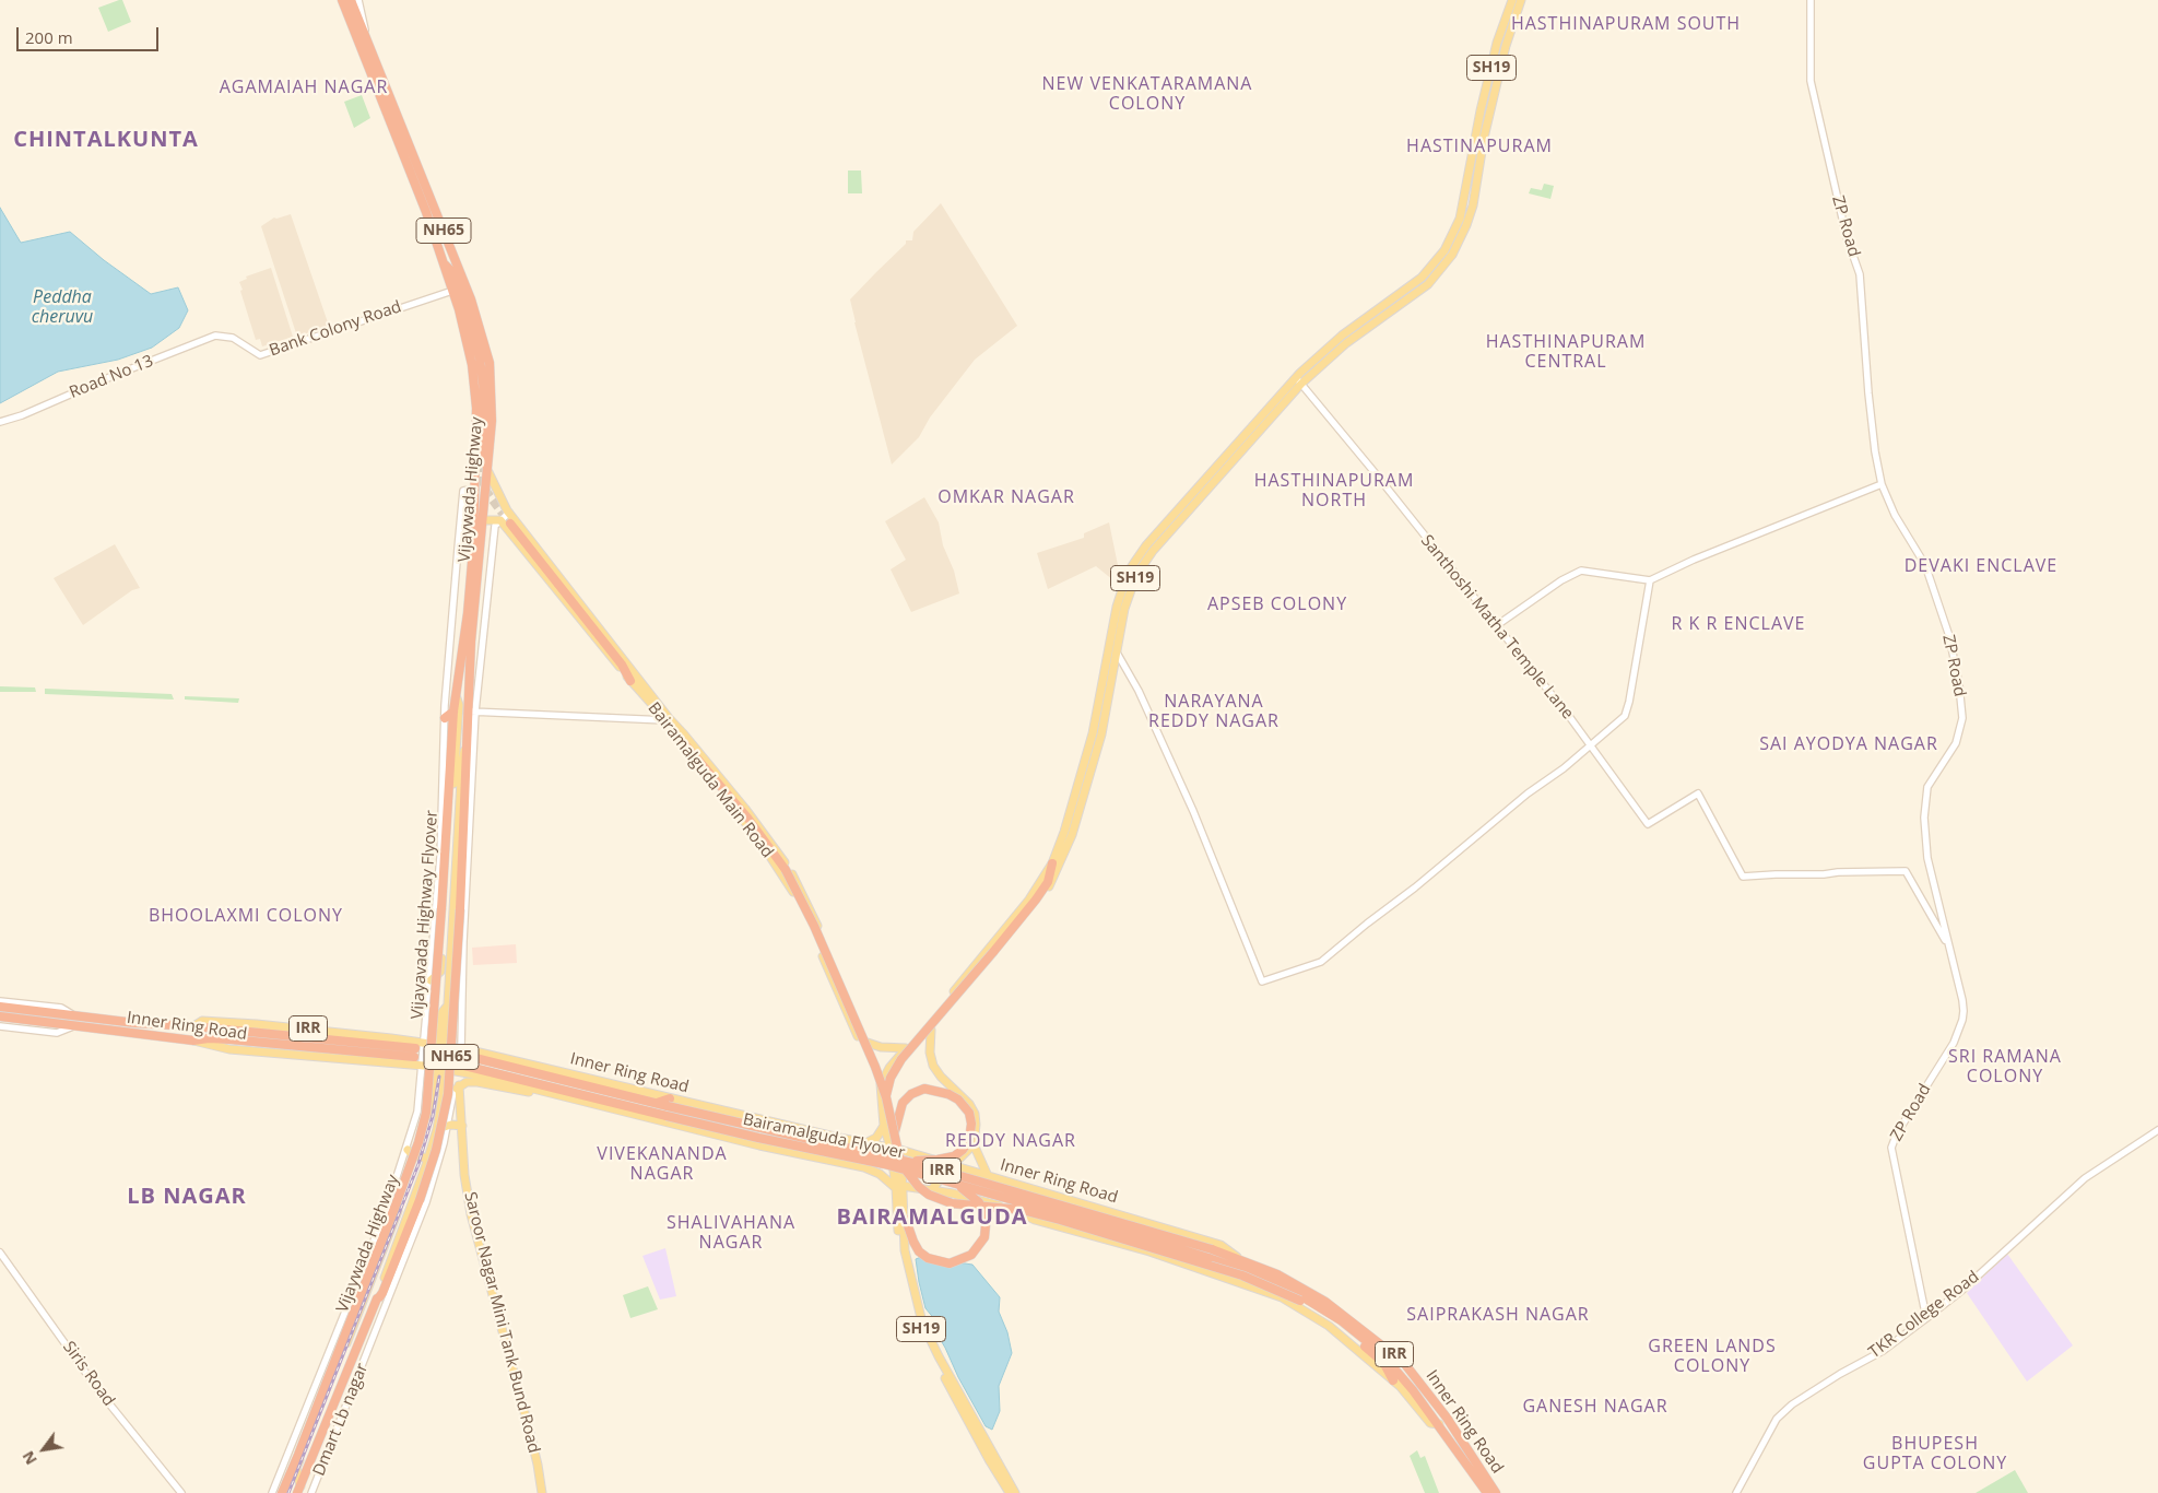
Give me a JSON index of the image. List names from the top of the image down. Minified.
{"streets":{"highway":["NH65","Vijaywada Highway","Vijayavada Highway Flyover","Inner Ring Road","IRR","Bairamalguda Flyover"],"main road":["SH19","Bairamalguda Main Road","Saroor Nagar Mini Tank Bund Road"],"street":["ZP Road","Bank Colony Road","Road No 13","Santhoshi Matha Temple Lane","TKR College Road","Siris Road","Dmart Lb nagar"]},"crossings":[["SH19","Santhoshi Matha Temple Lane"],["SH19","Bairamalguda Main Road"],["SH19","Inner Ring Road"],["ZP Road","Santhoshi Matha Temple Lane"],["ZP Road","TKR College Road"],["Bank Colony Road","Road No 13"],["Bank Colony Road","Vijaywada Highway"],["Vijaywada Highway","Vijayavada Highway Flyover"],["Vijaywada Highway","Inner Ring Road"],["Bairamalguda Main Road","Inner Ring Road"],["Inner Ring Road","IRR"],["Inner Ring Road","Bairamalguda Flyover"],["Saroor Nagar Mini Tank Bund Road","Dmart Lb nagar"]],"districts":["HASTHINAPURAM SOUTH","NEW VENKATARAMANA COLONY","AGAMAIAH NAGAR","CHINTALKUNTA","HASTINAPURAM","HASTHINAPURAM CENTRAL","HASTHINAPURAM NORTH","OMKAR NAGAR","DEVAKI ENCLAVE","APSEB COLONY","R K R ENCLAVE","NARAYANA REDDY NAGAR","SAI AYODYA NAGAR","BHOOLAXMI COLONY","SRI RAMANA COLONY","REDDY NAGAR","VIVEKANANDA NAGAR","LB NAGAR","BAIRAMALGUDA","SHALIVAHANA NAGAR","SAIPRAKASH NAGAR","GREEN LANDS COLONY","GANESH NAGAR","BHUPESH GUPTA COLONY"],"water":["Peddha cheruvu"],"scale_bar":"200 m","north":"bottom left"}
